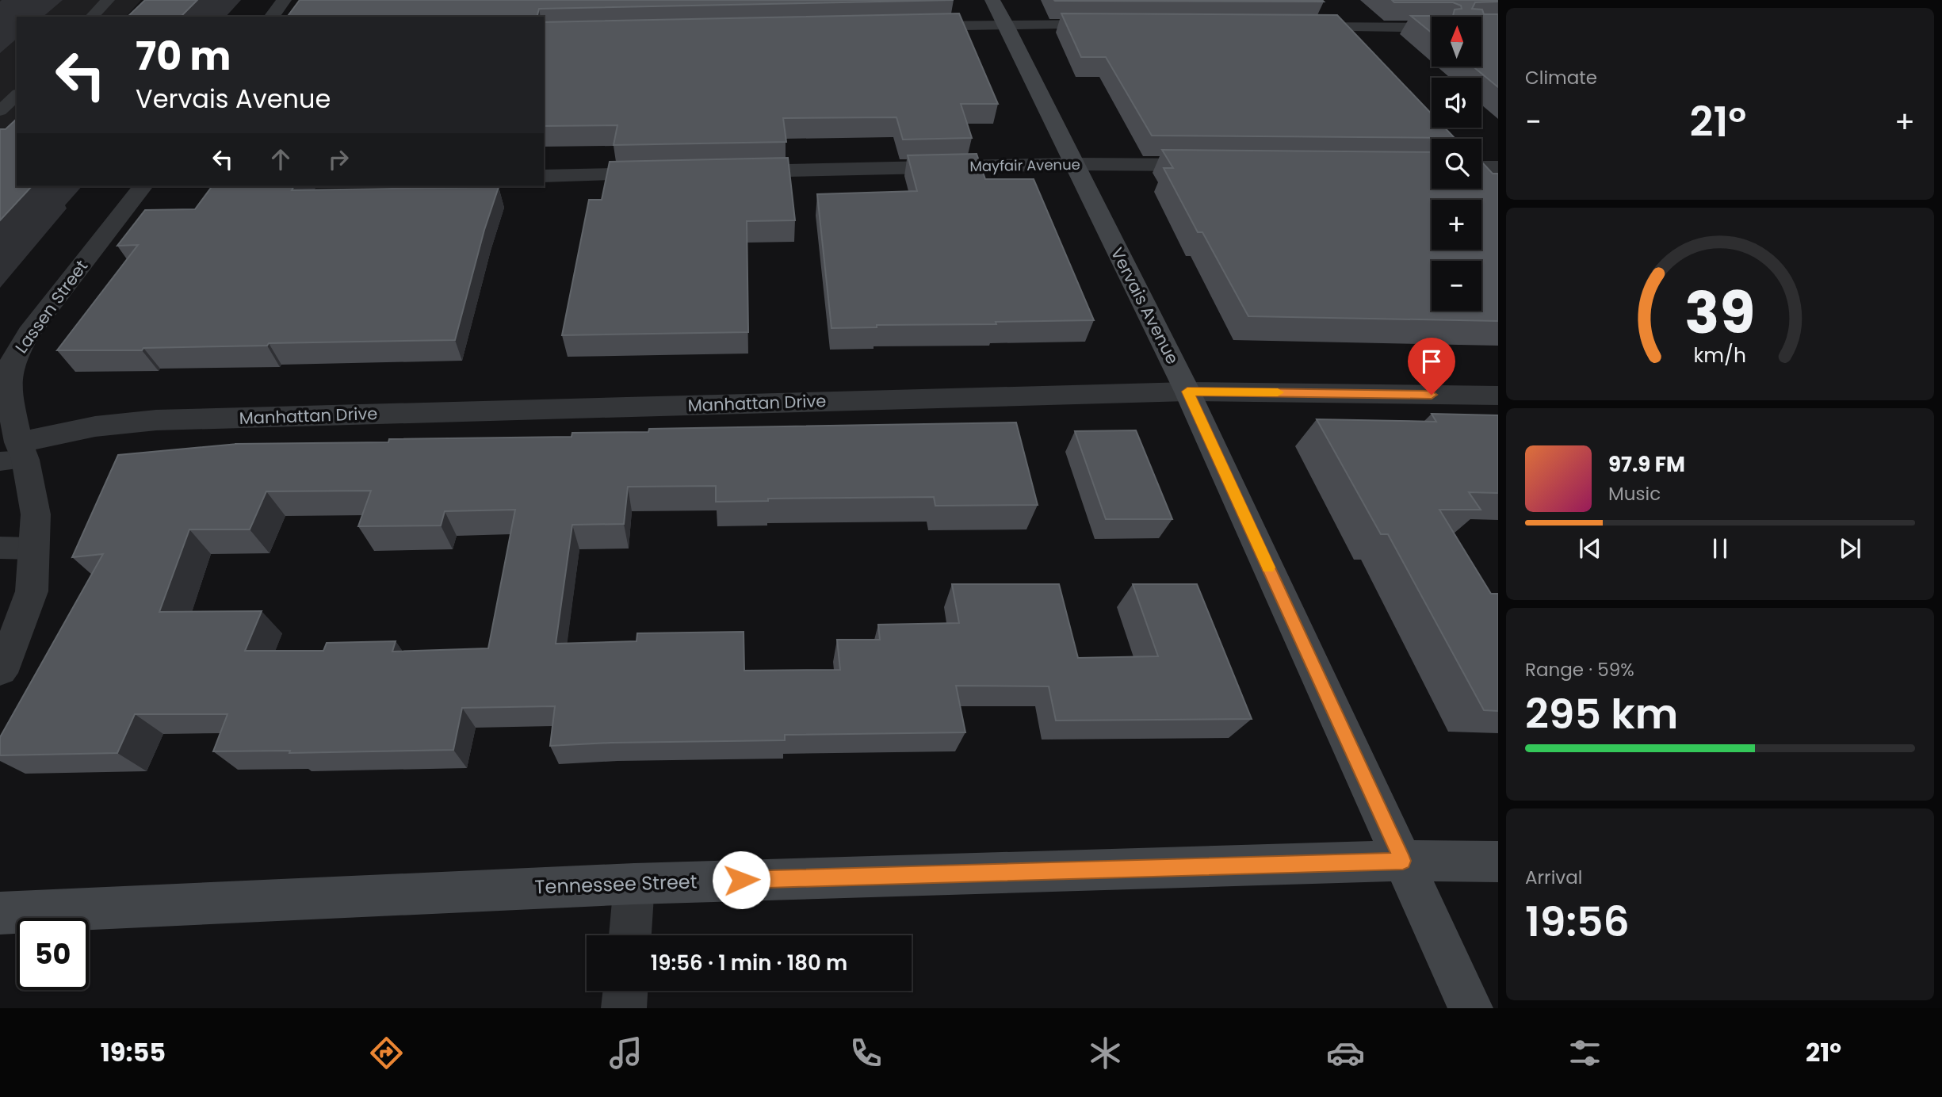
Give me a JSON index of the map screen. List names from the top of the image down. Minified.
{"streets":{"street":["Mayfair Avenue","Vervais Avenue","Lassen Street","Manhattan Drive","Tennessee Street"]},"crossings":[["Mayfair Avenue","Vervais Avenue"],["Vervais Avenue","Manhattan Drive"],["Vervais Avenue","Tennessee Street"],["Lassen Street","Manhattan Drive"]],"north":"top","page":{"tile":["Climate",["Range · 59%","295 km"],["Arrival","19:56"]],"map_buttons":["+","−"],"turn":["70 m","Vervais Avenue"],"heat":["−","21°","+"],"song":["97.9 FM","Music"],"limit":"50","trip":"19:56 · 1 min · 180 m","tabs":["19:55","21°"],"gauge":["39","km/h"]}}
